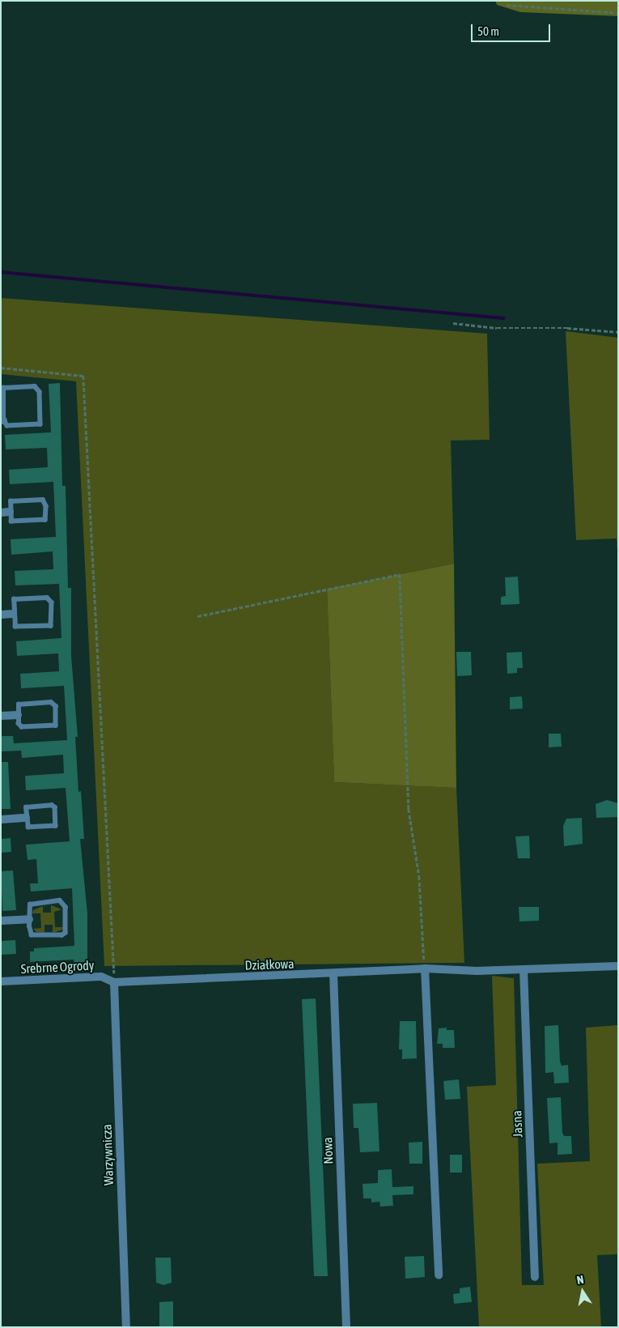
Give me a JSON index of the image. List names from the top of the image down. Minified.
{"streets":{"street":["Działkowa","Srebrne Ogrody","Jasna","Nowa","Warzywnicza"]},"crossings":[["Działkowa","Srebrne Ogrody"],["Działkowa","Jasna"],["Działkowa","Nowa"],["Działkowa","Warzywnicza"],["Srebrne Ogrody","Warzywnicza"]],"scale_bar":"50 m","north":"top"}
